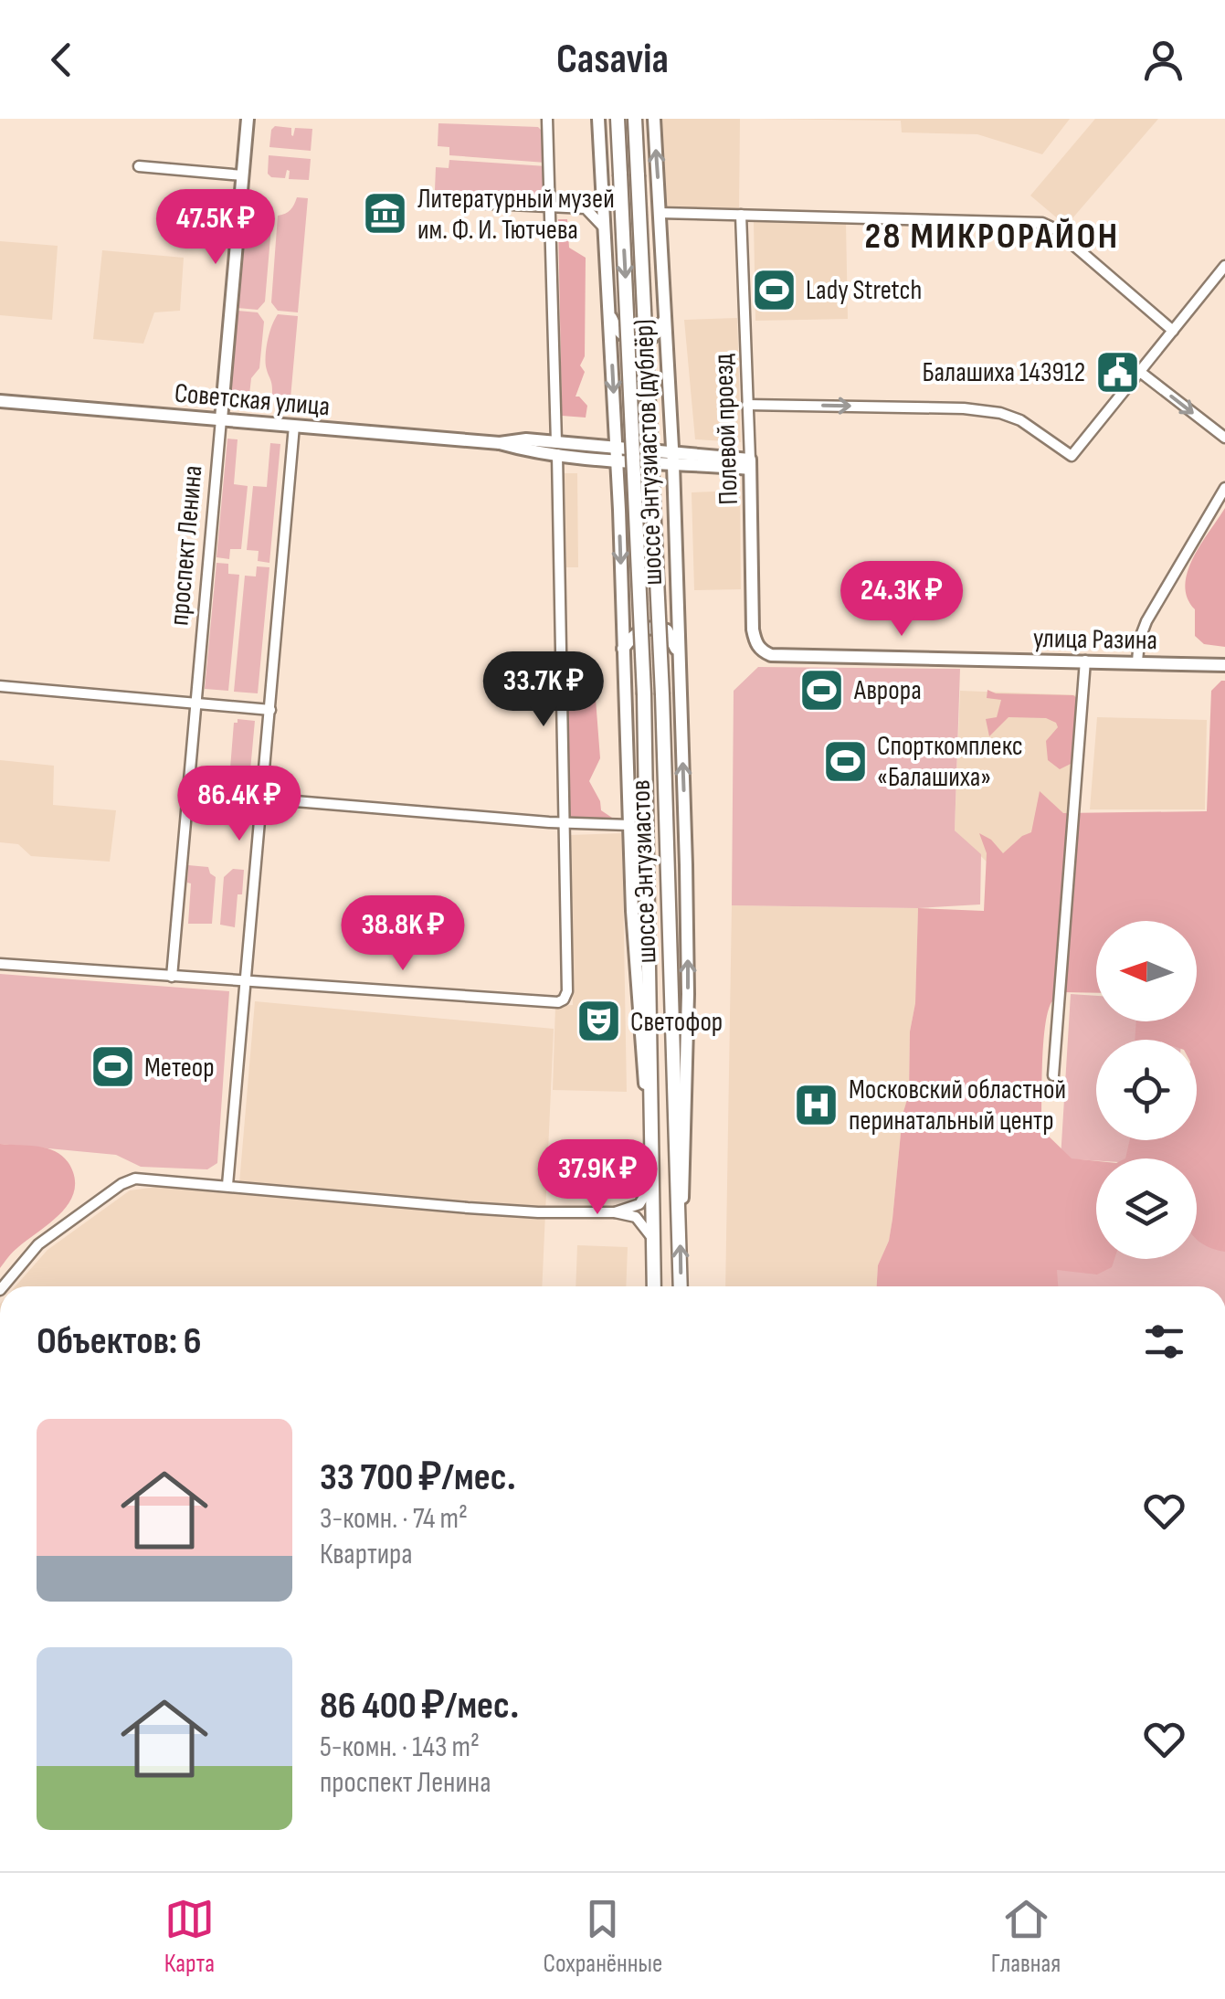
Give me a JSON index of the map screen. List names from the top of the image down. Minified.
{"streets":{"highway":["шоссе Энтузиастов"],"main road":["Советская улица","Полевой проезд","шоссе Энтузиастов (дублёр)","проспект Ленина","улица Разина"]},"crossings":[["Советская улица","Полевой проезд"],["Советская улица","шоссе Энтузиастов (дублёр)"],["Советская улица","проспект Ленина"],["Полевой проезд","улица Разина"],["шоссе Энтузиастов (дублёр)","шоссе Энтузиастов"]],"districts":["28 МИКРОРАЙОН"],"places":{"museum":["Литературный музей им. Ф. И. Тютчева"],"sports":["Lady Stretch","Аврора","Спорткомплекс «Балашиха»","Метеор"],"public building":["Балашиха 143912"],"theatre":["Светофор"],"hospital":["Московский областной перинатальный центр"]},"north":"left","page":{"header":"Casavia","price":["47.5K ₽","24.3K ₽","33.7K ₽","86.4K ₽","38.8K ₽","37.9K ₽"],"heading":"Объектов: 6","list":[{"name":"33 700 ₽/мес.","note":"3-комн. · 74 m² · Квартира"},{"name":"86 400 ₽/мес.","note":"5-комн. · 143 m² · проспект Ленина"}],"tabs":["Карта","Сохранённые","Главная"]}}
